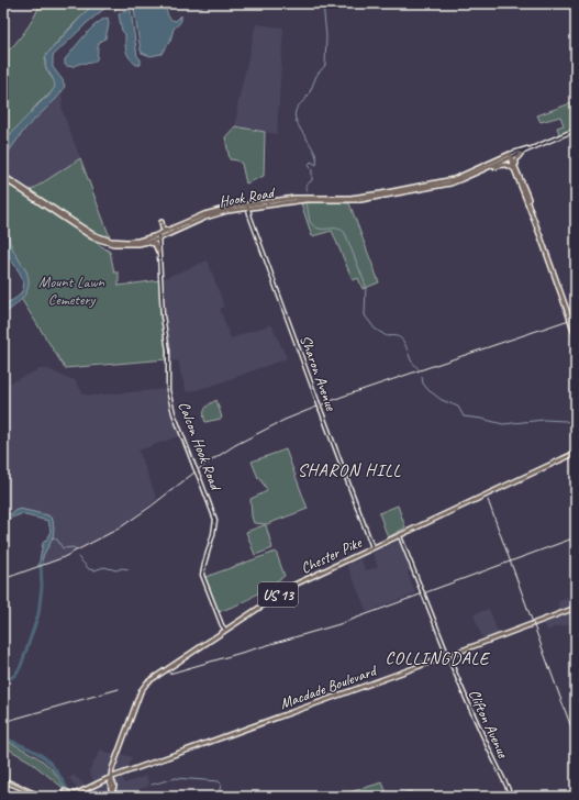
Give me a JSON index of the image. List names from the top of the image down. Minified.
{"streets":{"main road":["Hook Road","Chester Pike","US 13","Macdade Boulevard"],"street":["Sharon Avenue","Calcon Hook Road","Clifton Avenue"]},"crossings":[["Hook Road","Sharon Avenue"],["Hook Road","Calcon Hook Road"],["Sharon Avenue","Chester Pike"],["Calcon Hook Road","Chester Pike"],["Chester Pike","US 13"],["Chester Pike","Macdade Boulevard"],["Chester Pike","Clifton Avenue"],["US 13","Macdade Boulevard"],["Macdade Boulevard","Clifton Avenue"]],"districts":["SHARON HILL","COLLINGDALE"],"parks":["Mount Lawn Cemetery"]}
